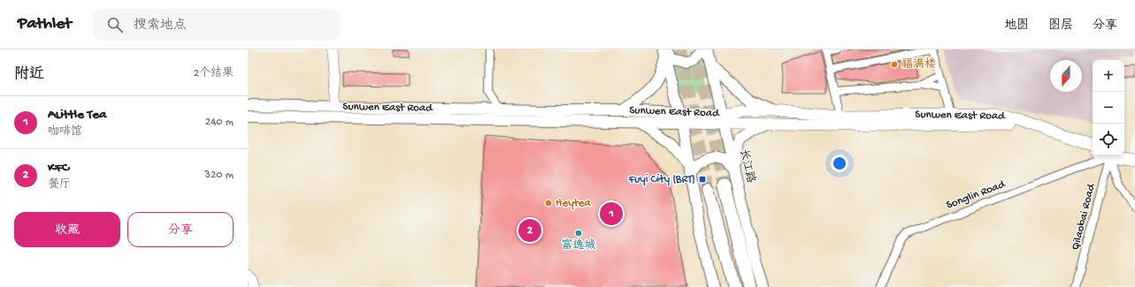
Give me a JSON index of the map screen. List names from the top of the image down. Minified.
{"streets":{"main road":["Sunwen East Road","长江路"],"street":["Songlin Road","Qilaobai Road"]},"crossings":[["Sunwen East Road","长江路"]],"places":{"other":["福满楼","Heytea","富逸城"],"transit":["Fuyi City (BRT)"]},"north":"bottom","page":{"header":"Pathlet","search":"搜索地点","nav":["地图","图层","分享"],"heading":["附近","2个结果"],"map_buttons":["+","−"],"list":[{"mark":"1","name":"ALittle Tea","note":"咖啡馆","value":"240 m"},{"mark":"2","name":"KFC","note":"餐厅","value":"320 m"}],"pins":["1","2"],"buttons":["收藏","分享"]}}
